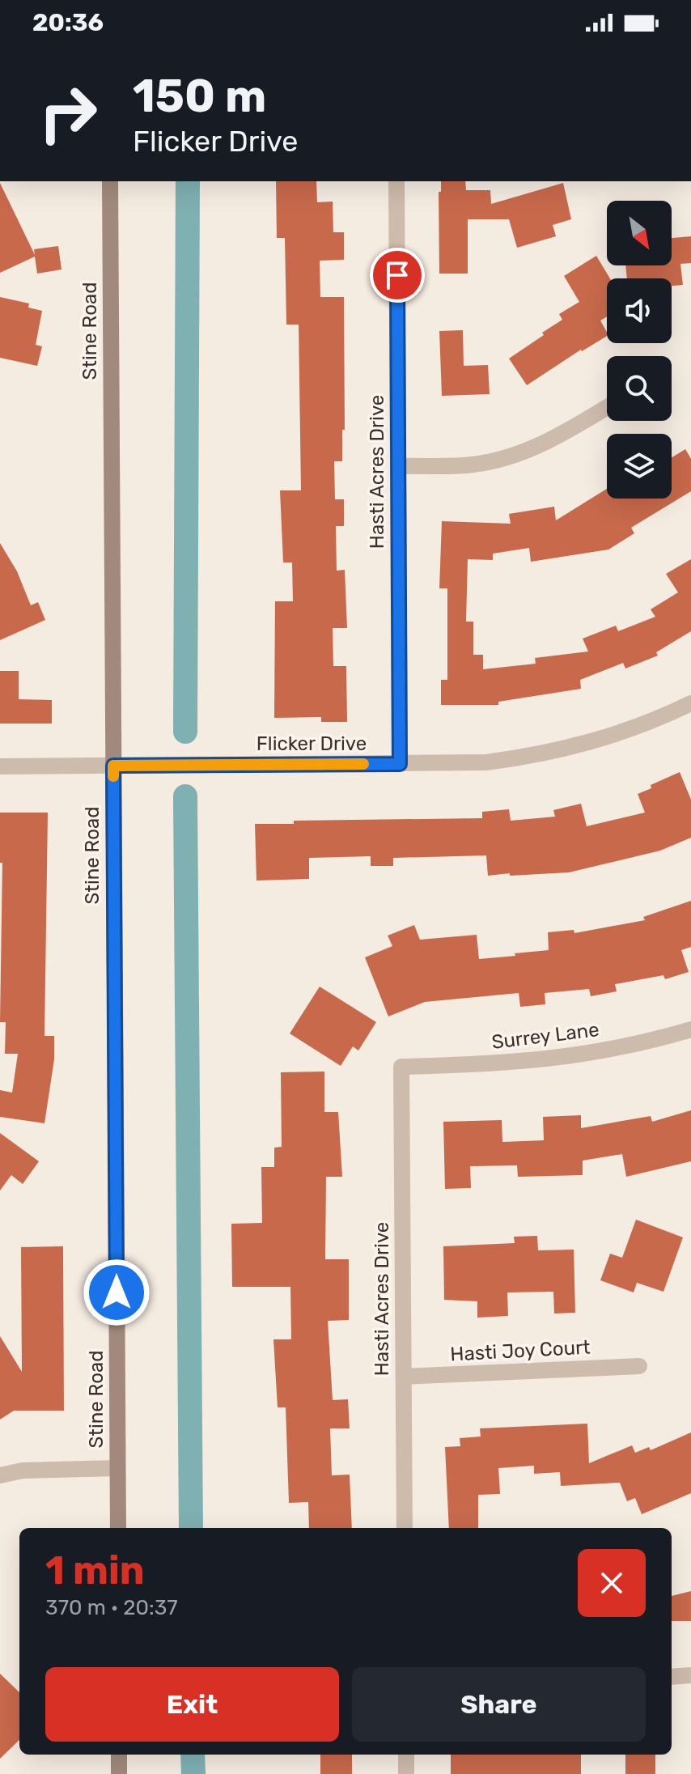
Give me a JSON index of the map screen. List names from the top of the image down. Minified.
{"streets":{"street":["Stine Road","Hasti Acres Drive","Flicker Drive","Surrey Lane","Hasti Joy Court"]},"crossings":[["Stine Road","Flicker Drive"],["Hasti Acres Drive","Flicker Drive"],["Hasti Acres Drive","Surrey Lane"],["Hasti Acres Drive","Hasti Joy Court"]],"north":"bottom right","page":{"status":"20:36","turn":["150 m","Flicker Drive"],"heading":["1 min","370 m · 20:37"],"buttons":["Exit","Share"]}}
